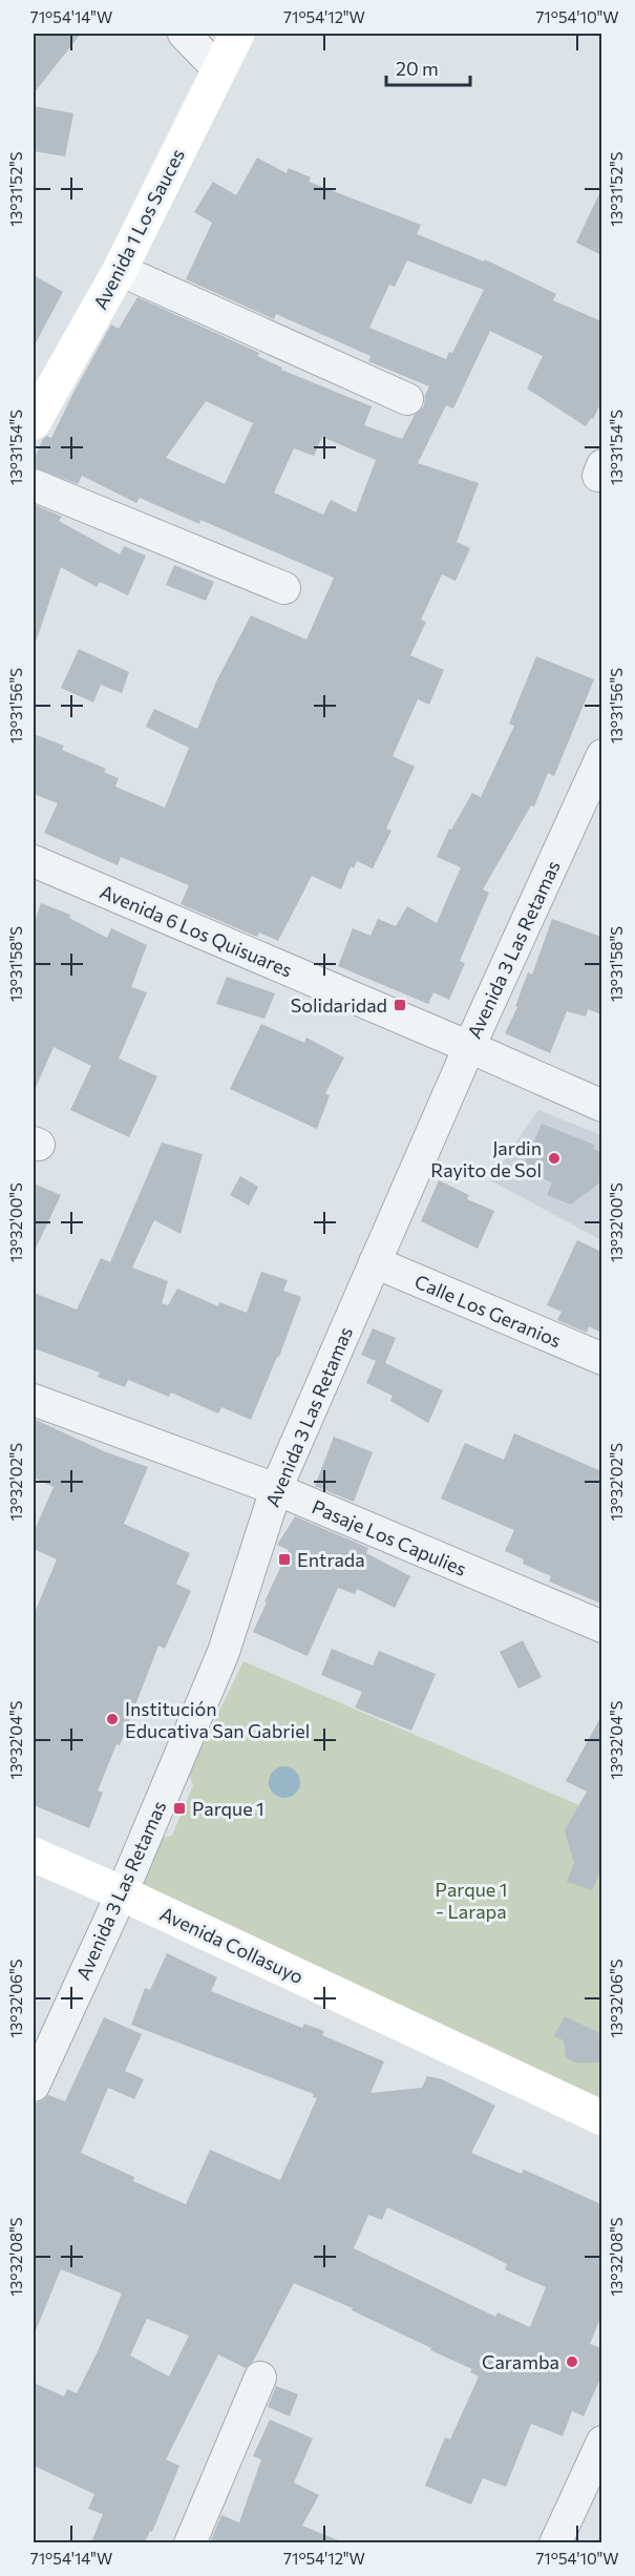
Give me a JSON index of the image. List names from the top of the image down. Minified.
{"streets":{"street":["Avenida 1 Los Sauces","Avenida 6 Los Quisuares","Avenida 3 Las Retamas","Calle Los Geranios","Pasaje Los Capulies","Avenida Collasuyo"]},"crossings":[["Avenida 6 Los Quisuares","Avenida 3 Las Retamas"],["Avenida 3 Las Retamas","Calle Los Geranios"],["Avenida 3 Las Retamas","Pasaje Los Capulies"],["Avenida 3 Las Retamas","Avenida Collasuyo"]],"parks":["Parque 1 - Larapa"],"places":{"transit":["Solidaridad","Entrada","Parque 1"],"other":["Jardin Rayito de Sol","Institución Educativa San Gabriel","Caramba"]},"scale_bar":"20 m","coordinates":["71°54'14\"W","71°54'12\"W","71°54'10\"W","13°31'52\"S","13°31'54\"S","13°31'56\"S","13°31'58\"S","13°32'00\"S","13°32'02\"S","13°32'04\"S","13°32'06\"S","13°32'08\"S"]}
